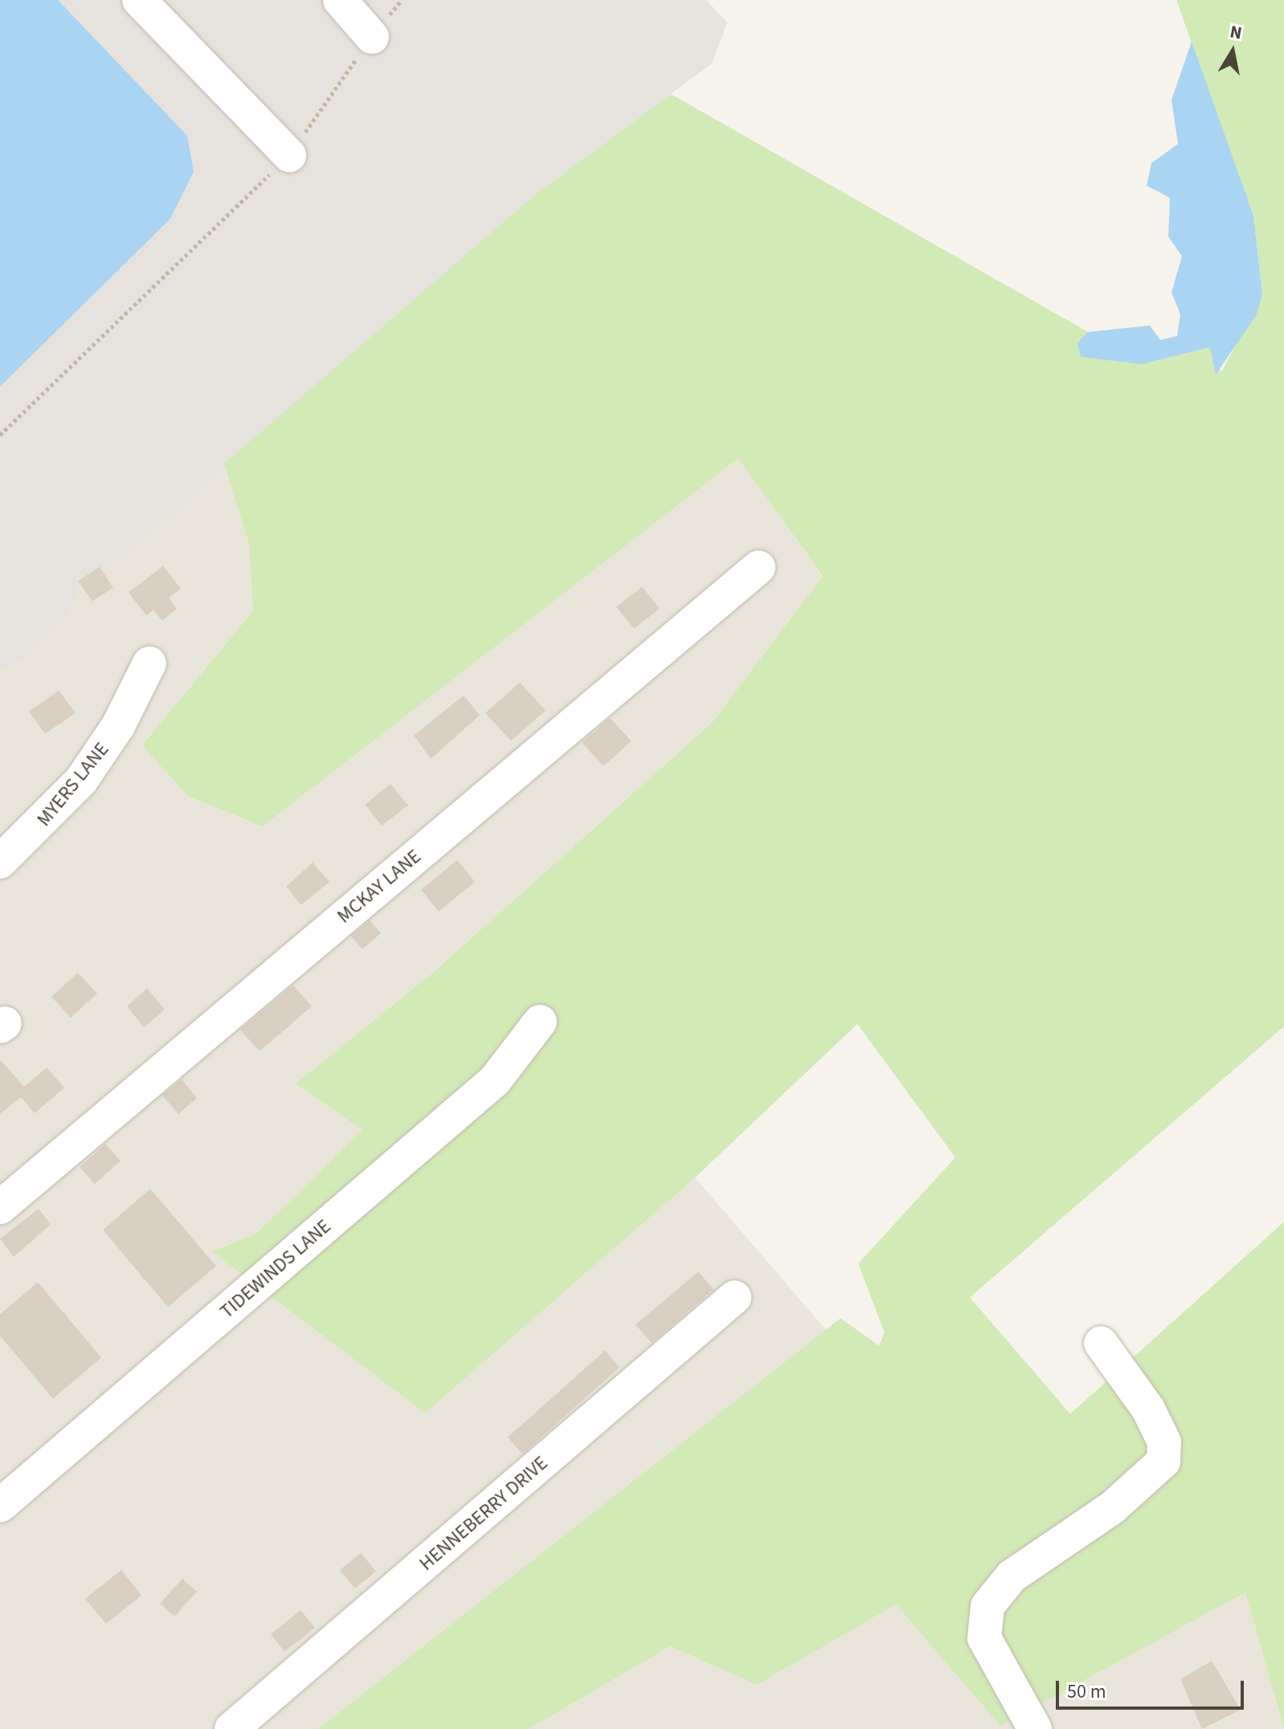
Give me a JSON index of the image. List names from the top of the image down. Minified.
{"streets":{"street":["MYERS LANE","MCKAY LANE","TIDEWINDS LANE","HENNEBERRY DRIVE"]},"scale_bar":"50 m","north":"top"}
